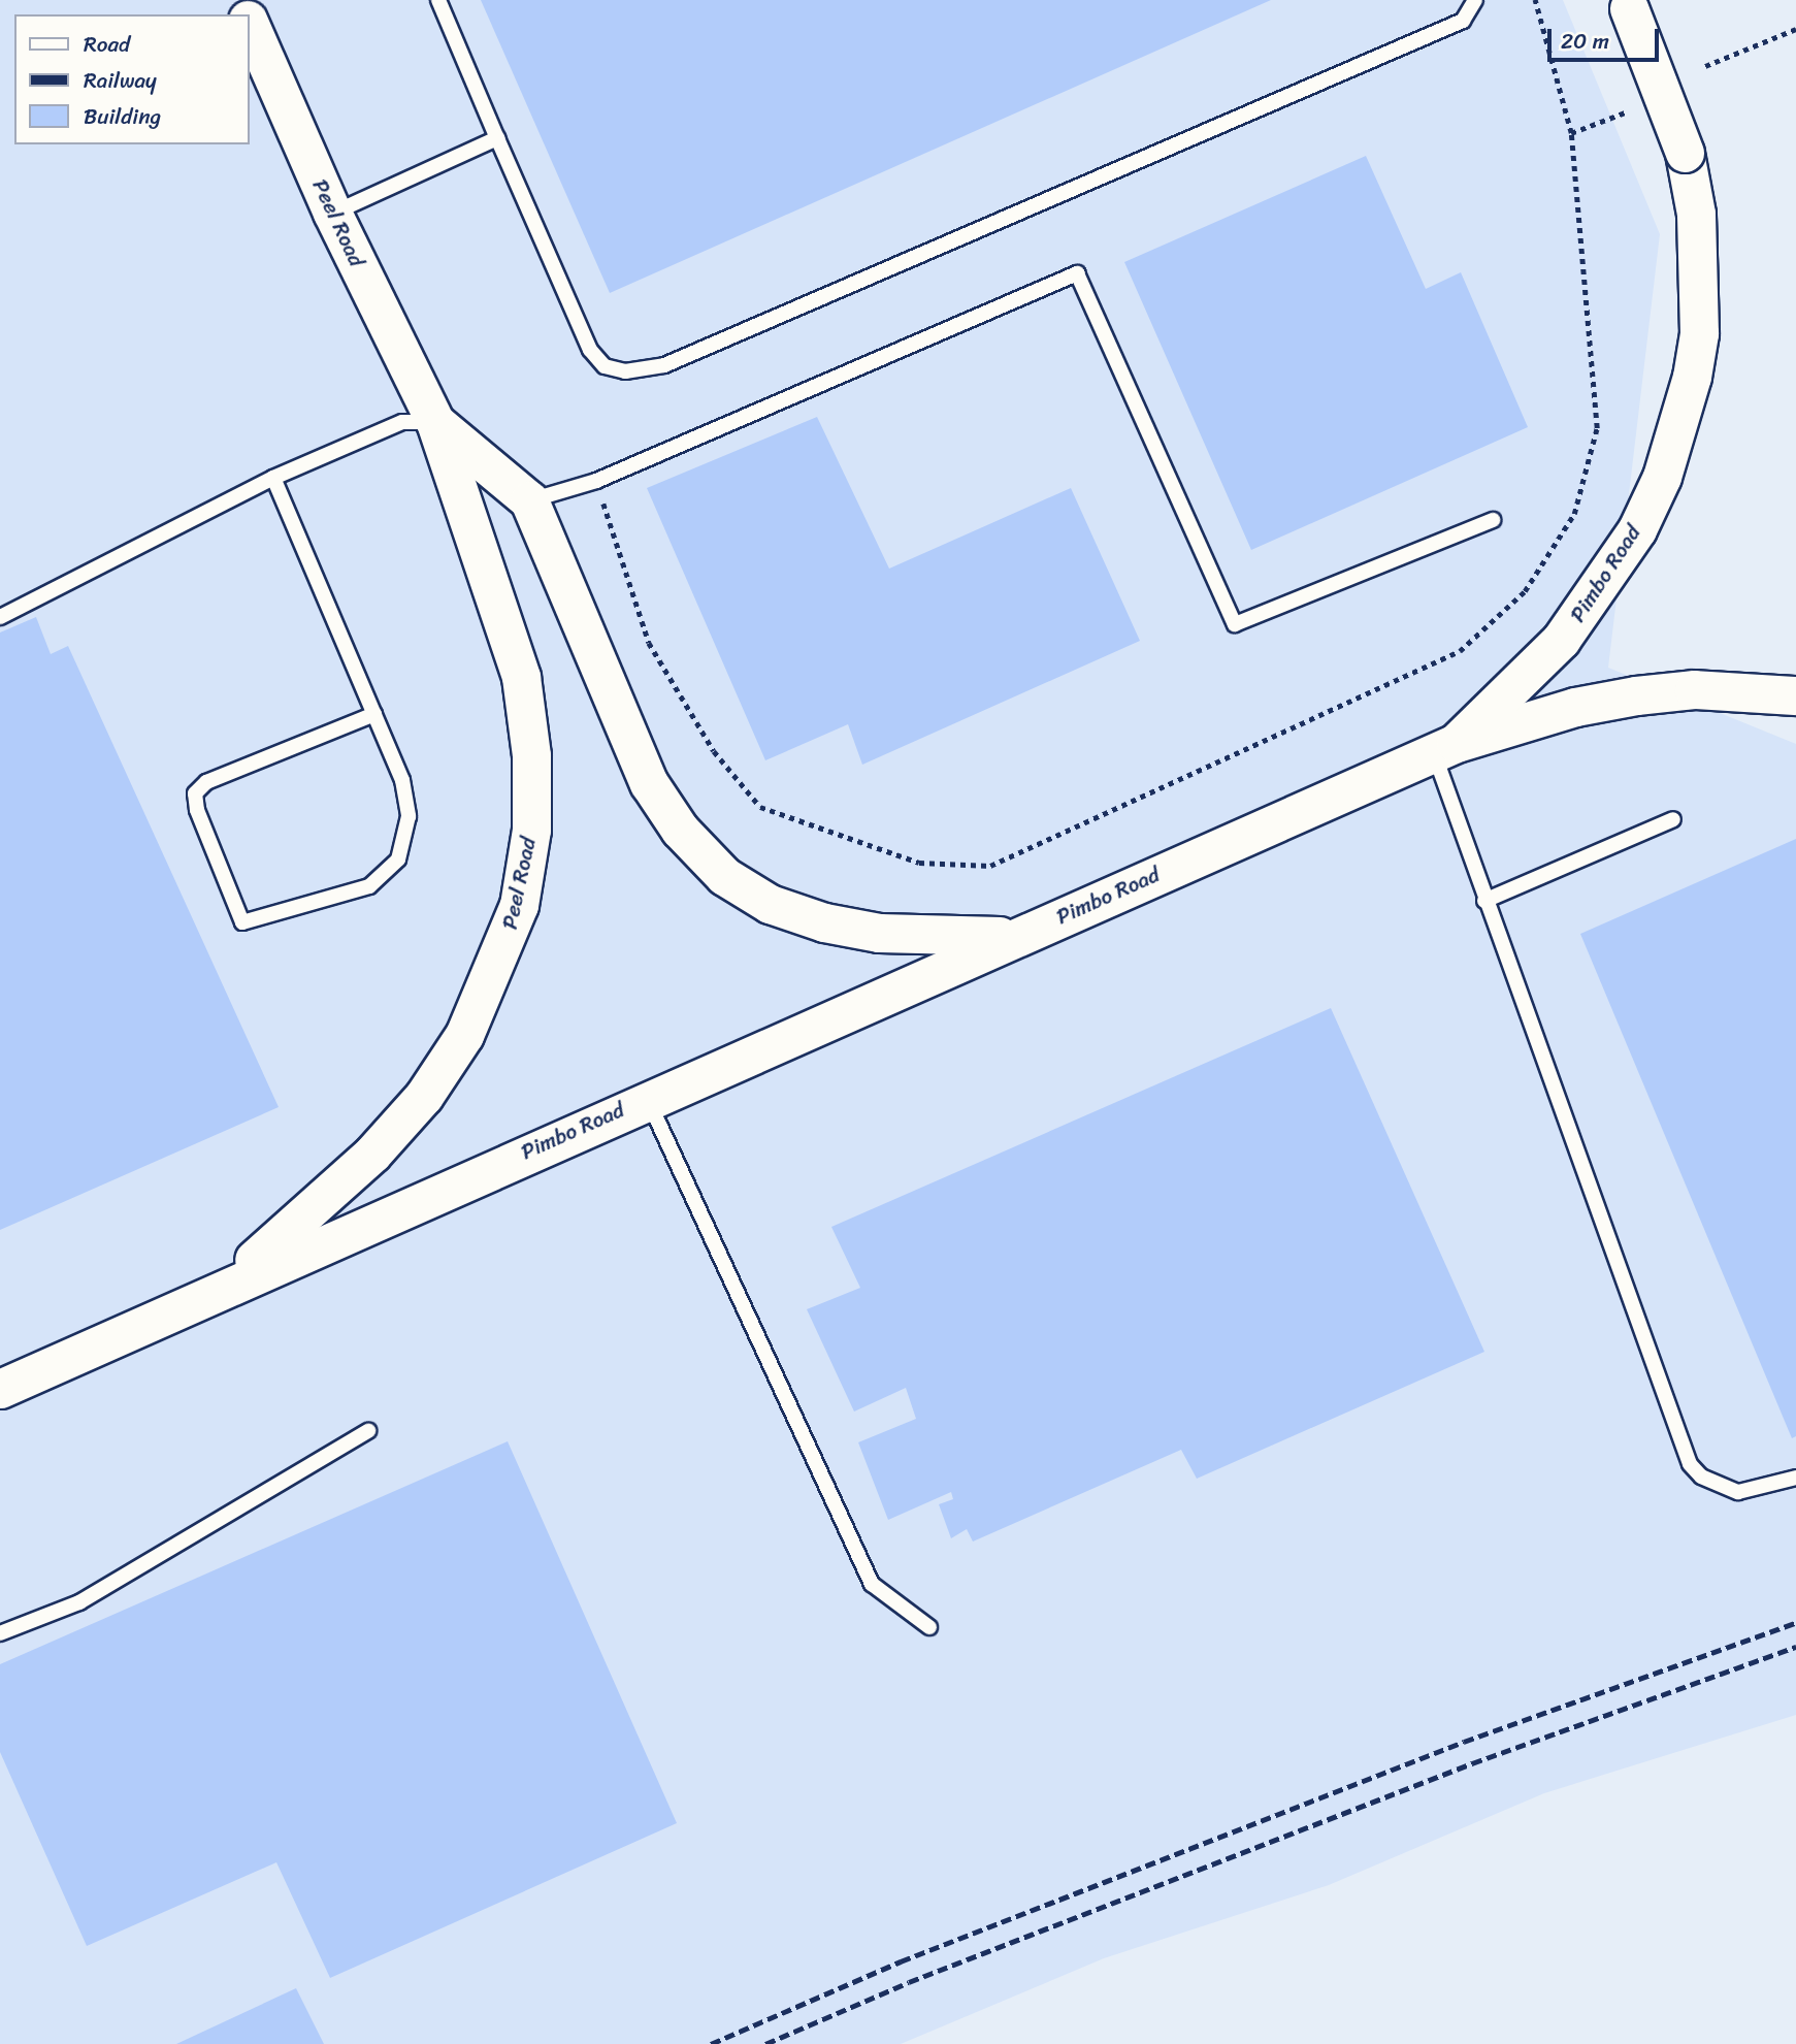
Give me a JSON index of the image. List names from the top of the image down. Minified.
{"streets":{"street":["Peel Road","Pimbo Road"]},"crossings":[["Peel Road","Pimbo Road"]],"legend":["Road","Railway","Building"],"scale_bar":"20 m"}
